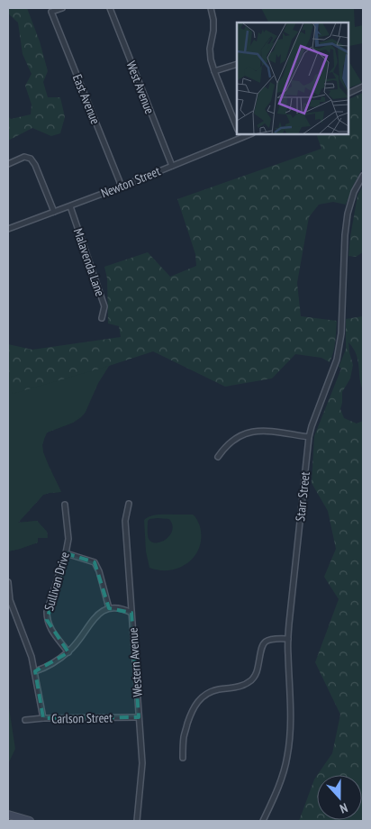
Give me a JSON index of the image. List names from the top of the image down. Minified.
{"streets":{"street":["West Avenue","East Avenue","Newton Street","Malavenda Lane","Starr Street","Sullivan Drive","Western Avenue","Carlson Street"]},"crossings":[["West Avenue","Newton Street"],["East Avenue","Newton Street"],["Newton Street","Malavenda Lane"],["Western Avenue","Carlson Street"]],"north":"bottom"}
